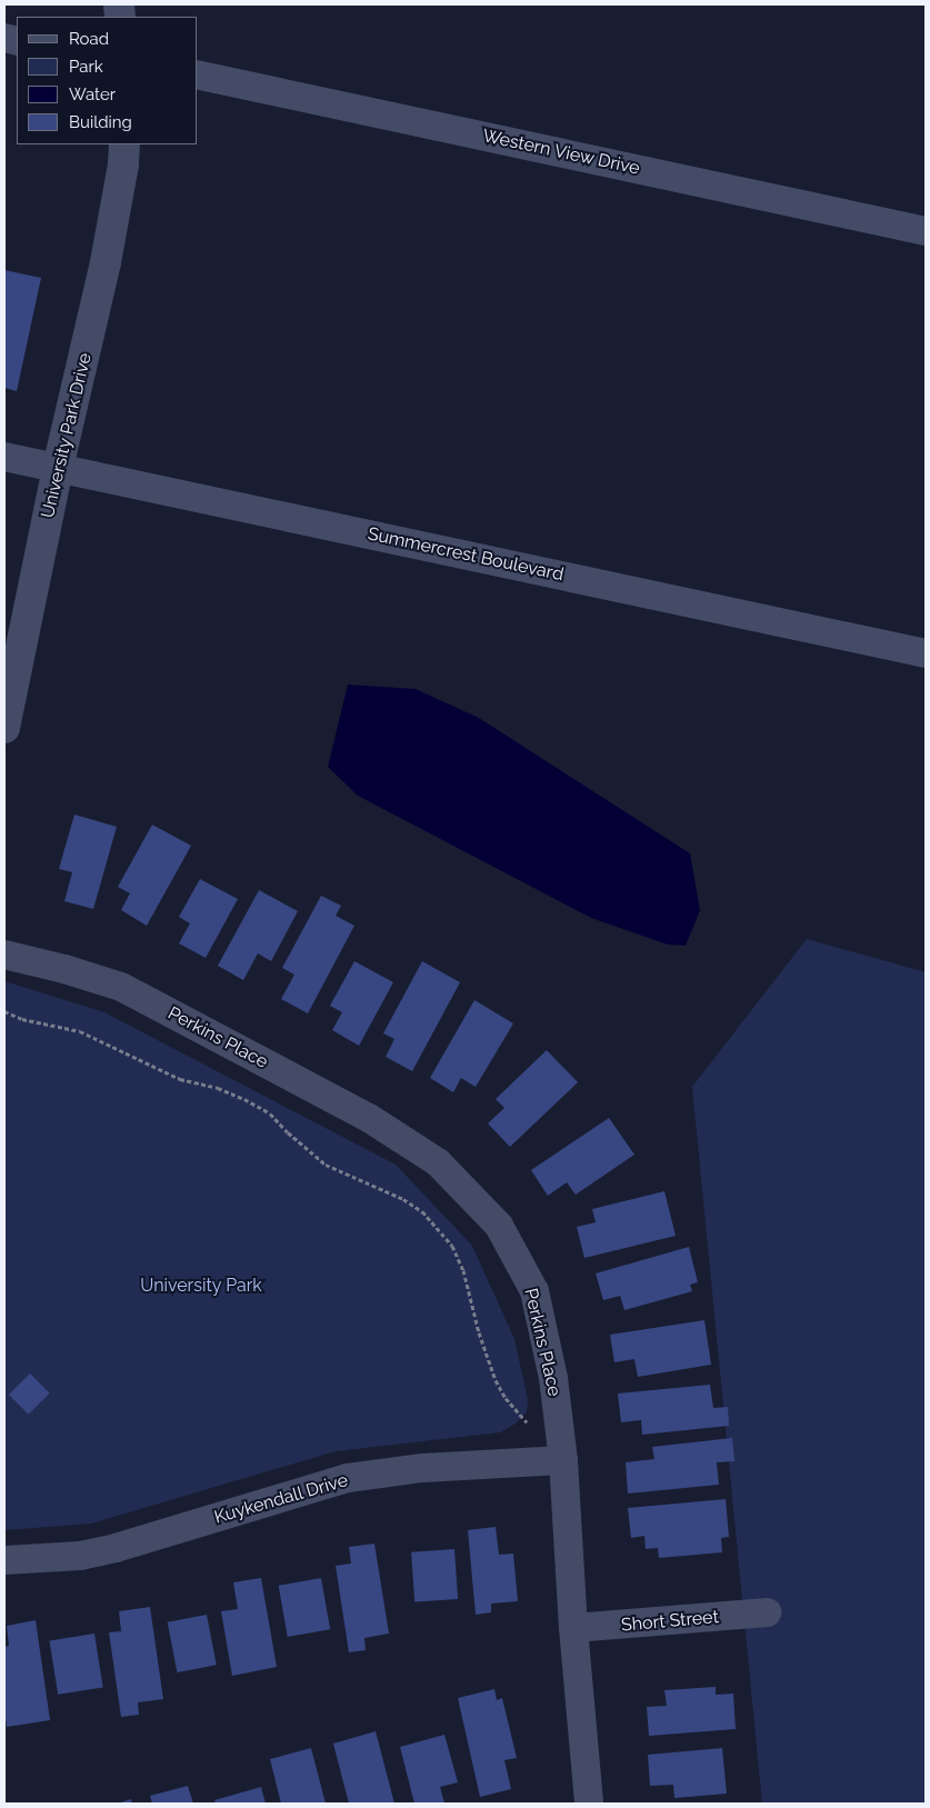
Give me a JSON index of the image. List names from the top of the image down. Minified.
{"streets":{"street":["Western View Drive","University Park Drive","Summercrest Boulevard","Perkins Place","Kuykendall Drive","Short Street"]},"crossings":[["University Park Drive","Summercrest Boulevard"],["Perkins Place","Kuykendall Drive"],["Perkins Place","Short Street"]],"parks":["University Park"],"legend":["Road","Park","Water","Building"]}
